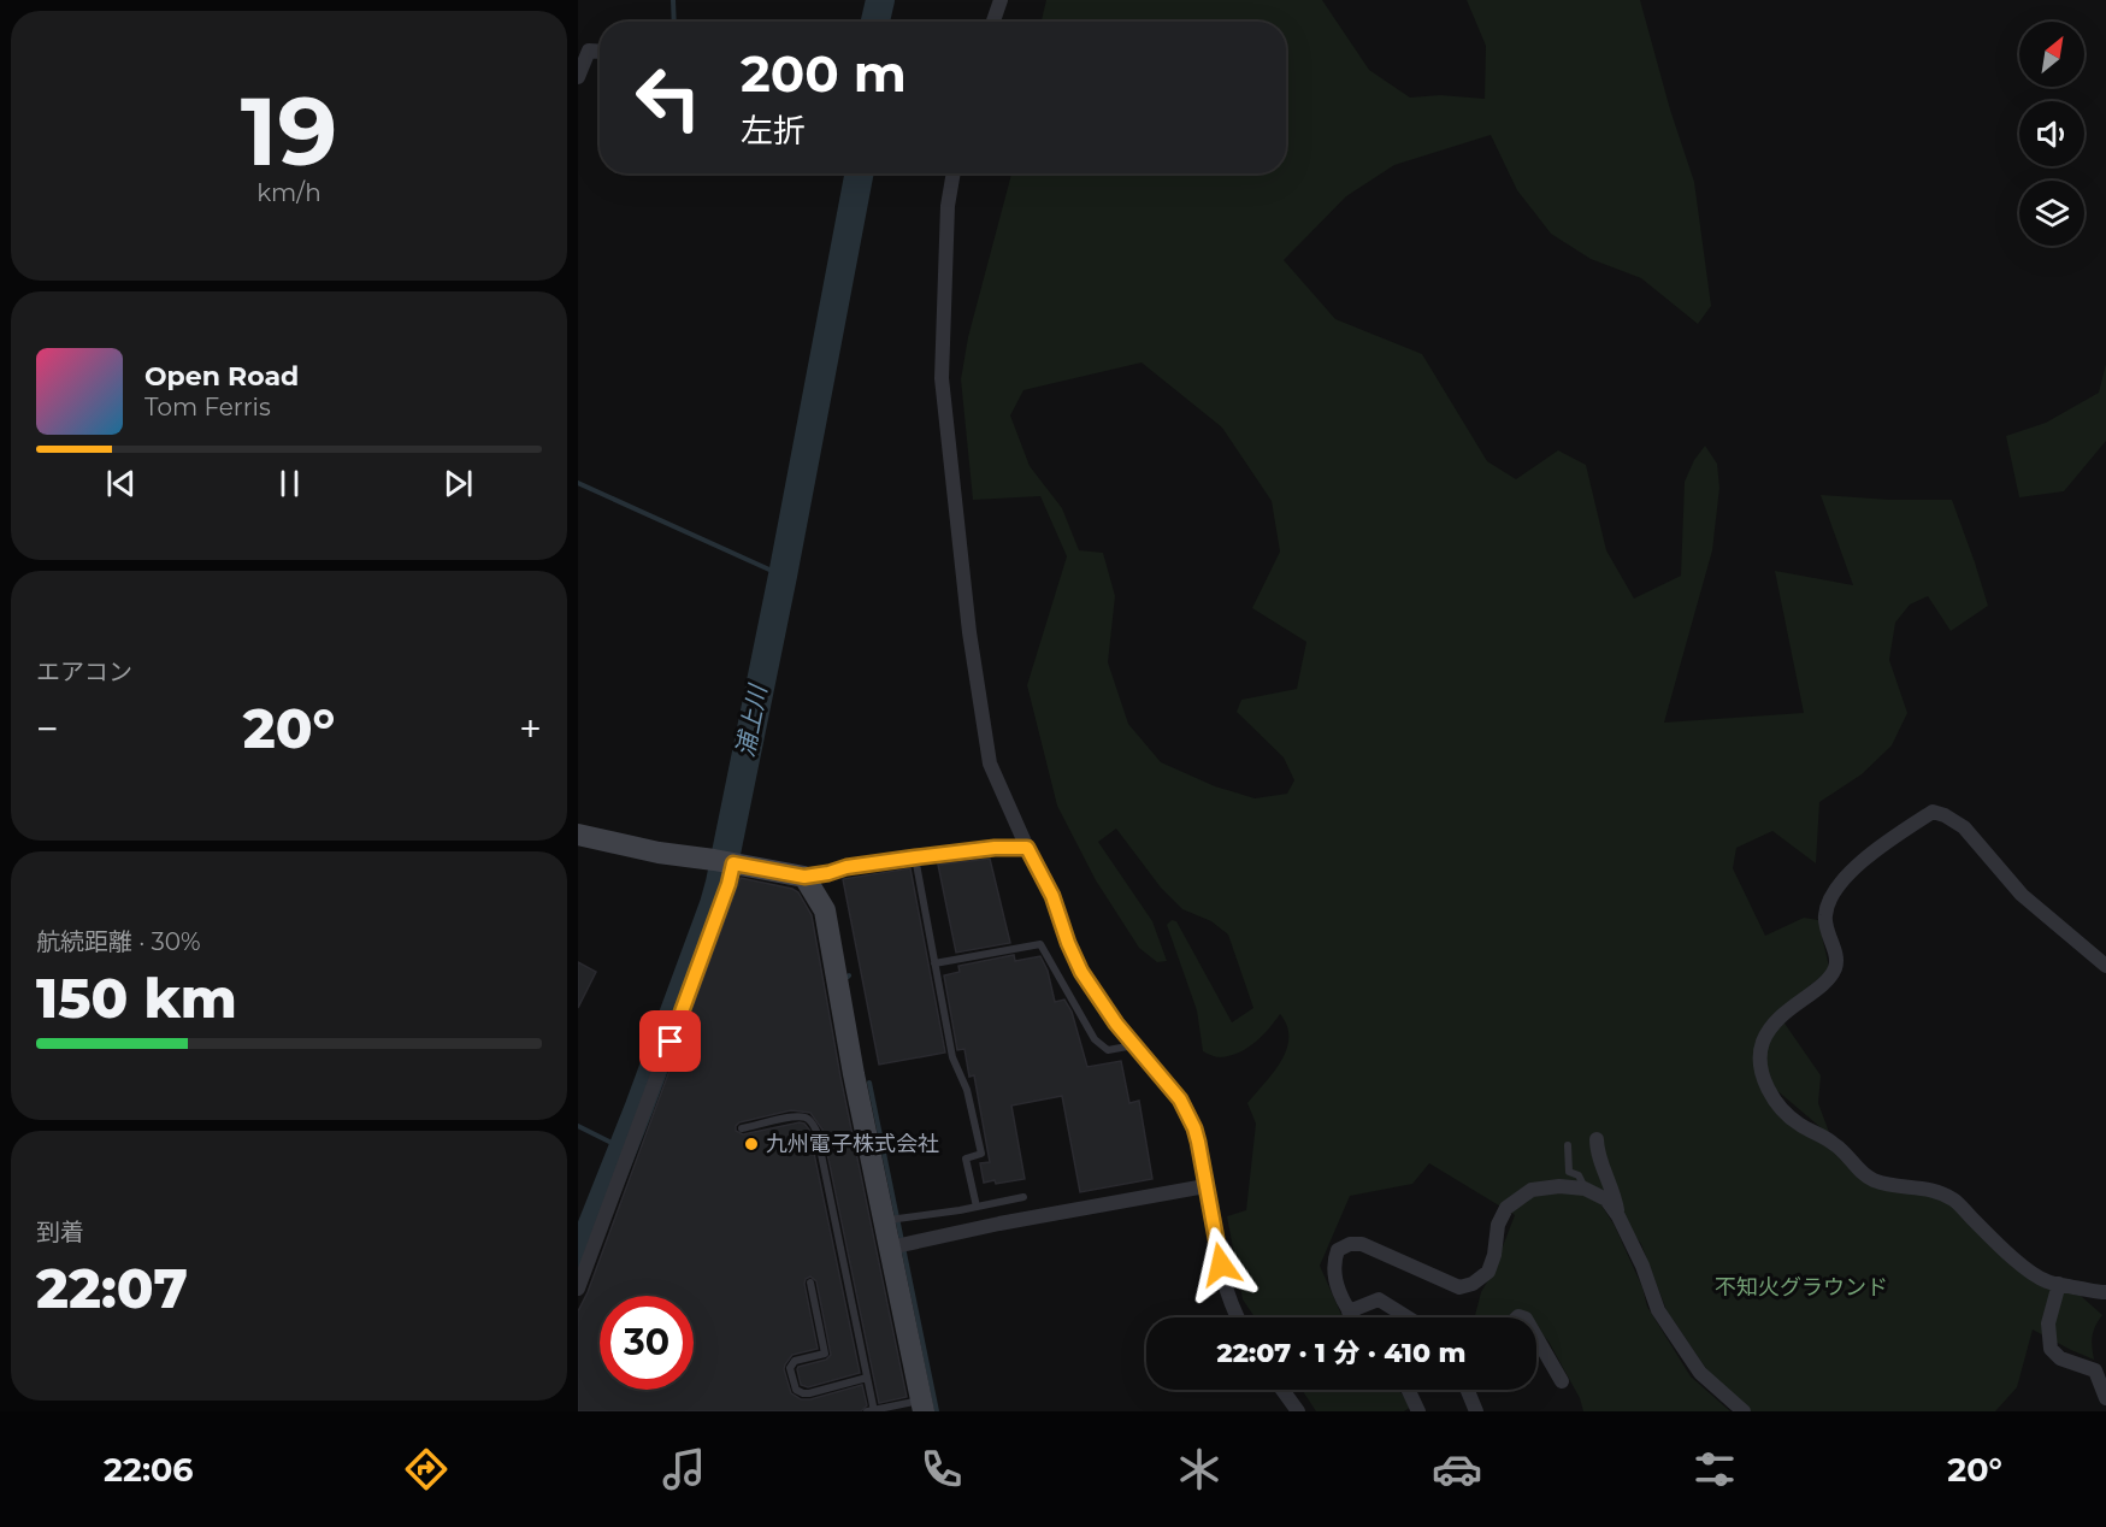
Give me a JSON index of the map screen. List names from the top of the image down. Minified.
{"water":["浦上川"],"parks":["不知火グラウンド"],"places":["九州電子株式会社"],"north":"top right","page":{"tile":[["19","km/h"],"エアコン",["航続距離 · 30%","150 km"],["到着","22:07"]],"turn":["200 m","左折"],"song":["Open Road","Tom Ferris"],"heat":["−","20°","+"],"limit":"30","trip":"22:07 · 1 分 · 410 m","tabs":["22:06","20°"]}}
